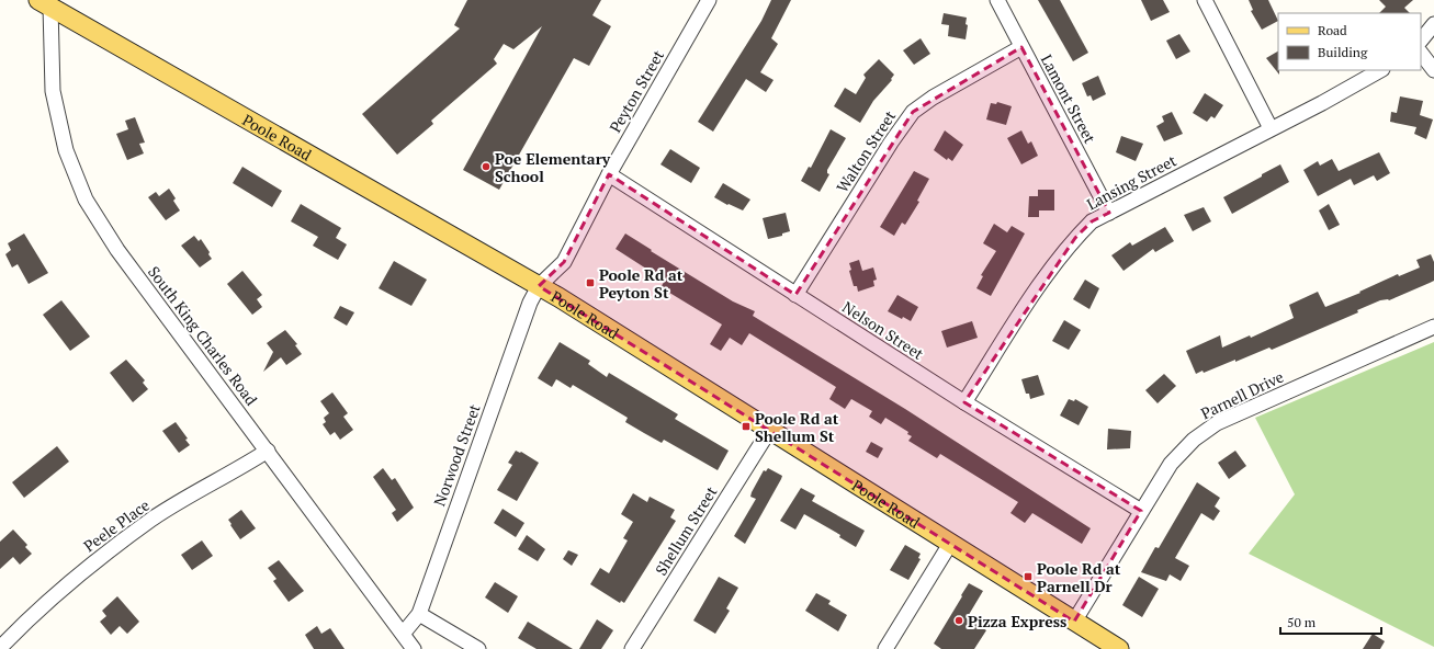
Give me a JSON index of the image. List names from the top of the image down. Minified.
{"streets":{"main road":["Poole Road"],"street":["Peyton Street","Lamont Street","Walton Street","Lansing Street","Nelson Street","South King Charles Road","Parnell Drive","Norwood Street","Peele Place","Shellum Street"]},"crossings":[["Peyton Street","Poole Road"],["Peyton Street","Nelson Street"],["Peyton Street","Norwood Street"],["Lamont Street","Walton Street"],["Lamont Street","Lansing Street"],["Poole Road","South King Charles Road"],["Poole Road","Parnell Drive"],["Poole Road","Norwood Street"],["Poole Road","Shellum Street"],["Walton Street","Nelson Street"],["Lansing Street","Nelson Street"],["Nelson Street","Parnell Drive"],["South King Charles Road","Norwood Street"],["South King Charles Road","Peele Place"]],"places":{"other":["Poe Elementary School","Pizza Express"],"transit":["Poole Rd at Peyton St","Poole Rd at Shellum St","Poole Rd at Parnell Dr"]},"legend":["Road","Building"],"scale_bar":"50 m"}
